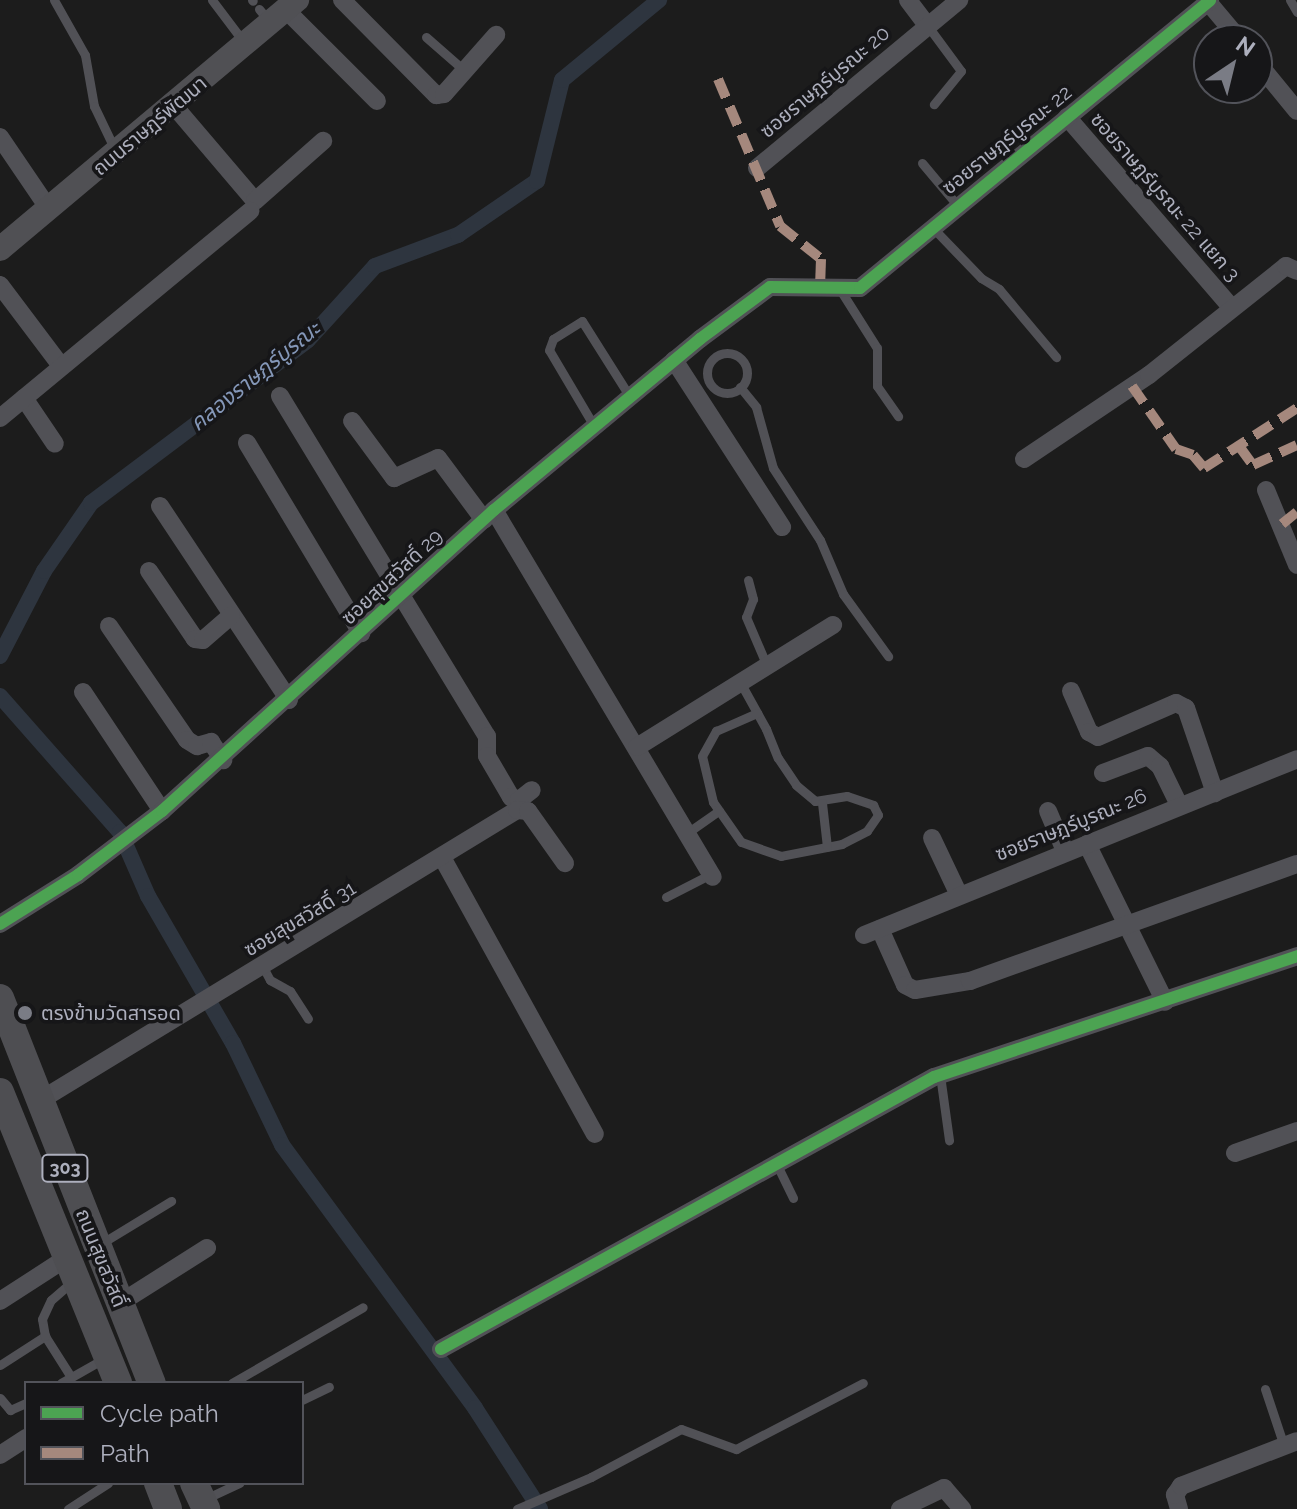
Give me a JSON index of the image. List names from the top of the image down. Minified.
{"streets":{"main road":["303","ถนนสุขสวัสดิ์"],"street":["ซอยราษฎร์บูรณะ 20","ถนนราษฎร์พัฒนา","ซอยราษฎร์บูรณะ 22","ซอยราษฏร์บูรณะ 22 แยก 3","ซอยสุขสวัสดิ์ 29","ซอยราษฎร์บูรณะ 26","ซอยสุขสวัสดิ์ 31"]},"crossings":[["ซอยราษฎร์บูรณะ 22","ซอยราษฏร์บูรณะ 22 แยก 3"],["ซอยราษฎร์บูรณะ 22","ซอยสุขสวัสดิ์ 29"],["ซอยสุขสวัสดิ์ 31","ถนนสุขสวัสดิ์"]],"water":["คลองราษฎร์บูรณะ"],"places":["ตรงข้ามวัดสารอด"],"legend":["Cycle path","Path"],"north":"top right"}
